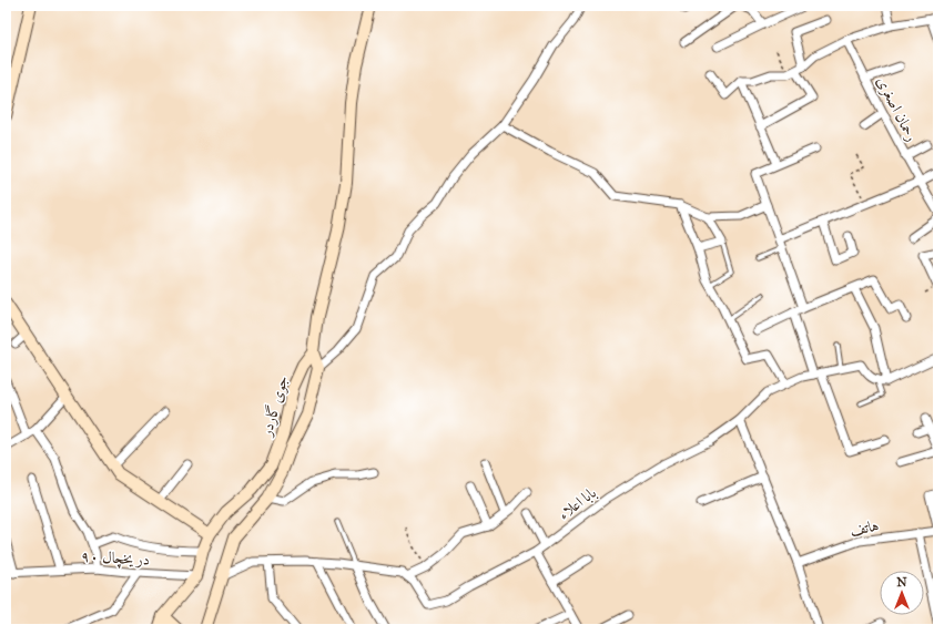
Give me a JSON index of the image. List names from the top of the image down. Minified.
{"streets":{"street":["رحمان اصغری","جوی گاردر","بابا اعلاء","هاتف","در یخچال ۹۰"]},"crossings":[["جوی گاردر","در یخچال ۹۰"]],"north":"top"}
